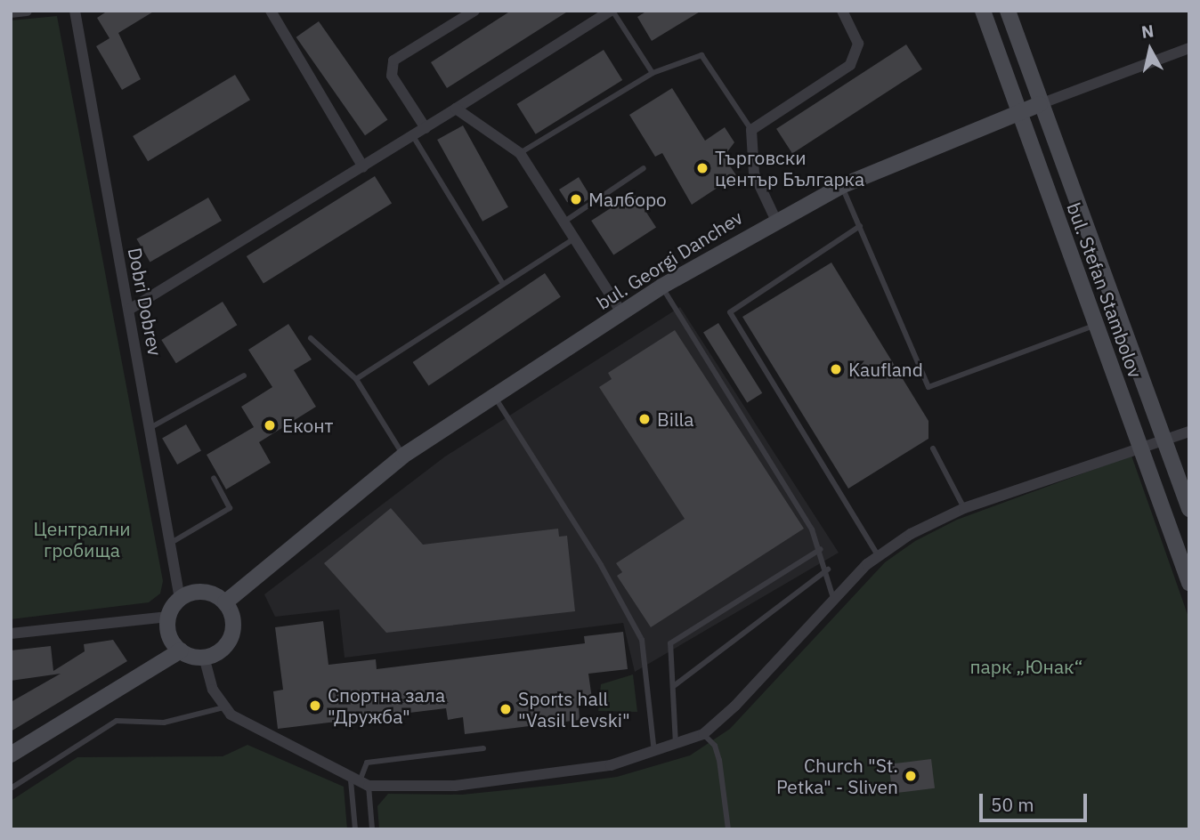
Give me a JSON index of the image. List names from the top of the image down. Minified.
{"streets":{"main road":["bul. Georgi Danchev","bul. Stefan Stambolov"],"street":["Dobri Dobrev"]},"crossings":[["bul. Georgi Danchev","bul. Stefan Stambolov"],["bul. Georgi Danchev","Dobri Dobrev"]],"parks":["Централни гробища","парк „Юнак“"],"places":["Търговски център Българка","Малборо","Kaufland","Billa","Еконт","Спортна зала \"Дружба\"","Sports hall \"Vasil Levski\"","Church \"St. Petka\" - Sliven"],"scale_bar":"50 m","north":"top"}
